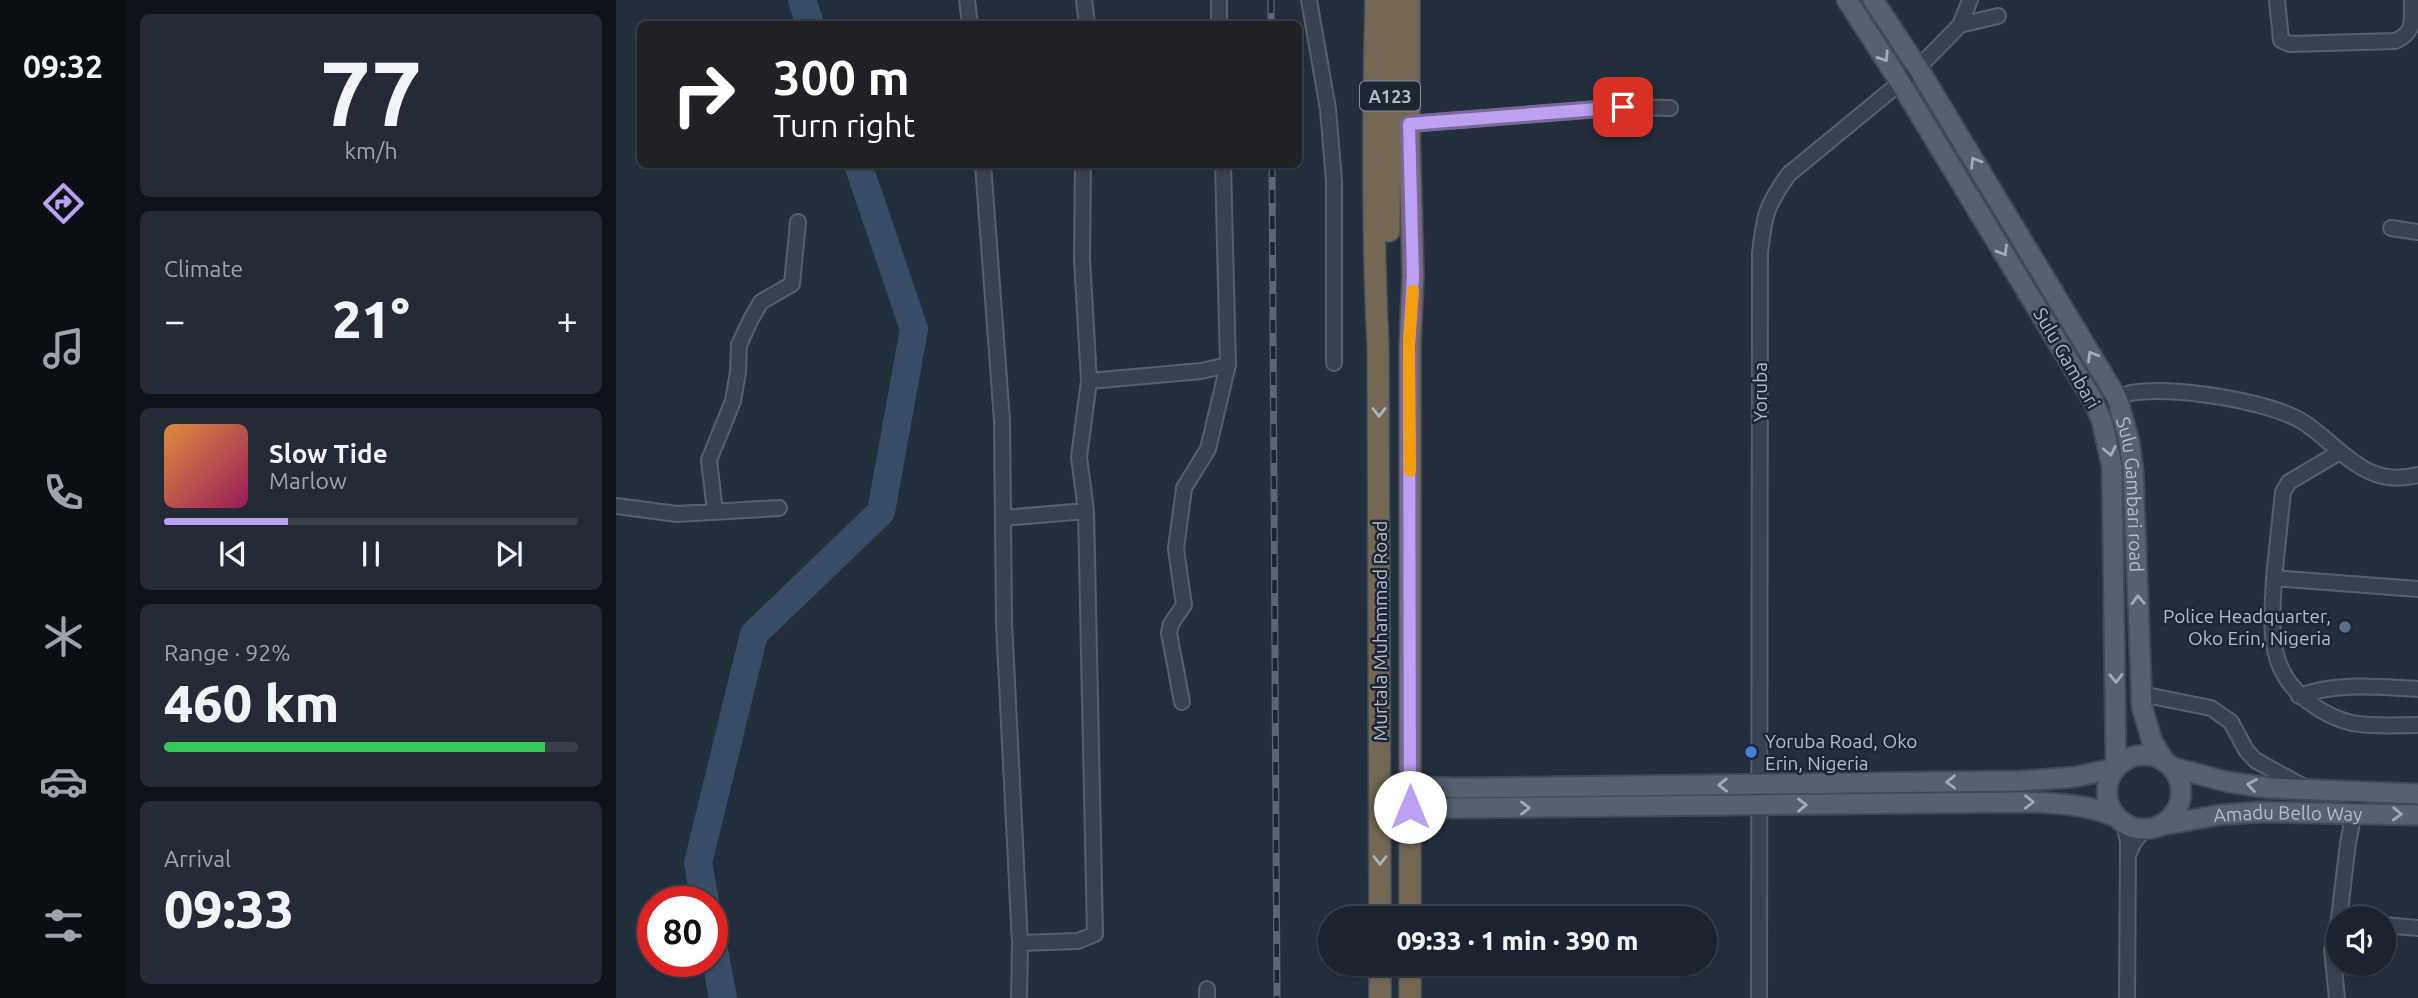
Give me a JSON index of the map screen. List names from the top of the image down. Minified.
{"streets":{"highway":["A123","Murtala Muhammad Road"],"main road":["Sulu Gambari","Sulu Gambari road","Amadu Bello Way"],"street":["Yoruba"]},"crossings":[["Sulu Gambari","Yoruba"],["Sulu Gambari","Sulu Gambari road"],["Sulu Gambari","Amadu Bello Way"],["Yoruba","Sulu Gambari road"],["Sulu Gambari road","Amadu Bello Way"]],"one_way":["Sulu Gambari","Sulu Gambari road"],"places":["Police Headquarter, Oko Erin, Nigeria","Yoruba Road, Oko Erin, Nigeria"],"page":{"tabs":"09:32","tile":[["77","km/h"],"Climate",["Range · 92%","460 km"],["Arrival","09:33"]],"turn":["300 m","Turn right"],"heat":["−","21°","+"],"song":["Slow Tide","Marlow"],"limit":"80","trip":"09:33 · 1 min · 390 m"}}
